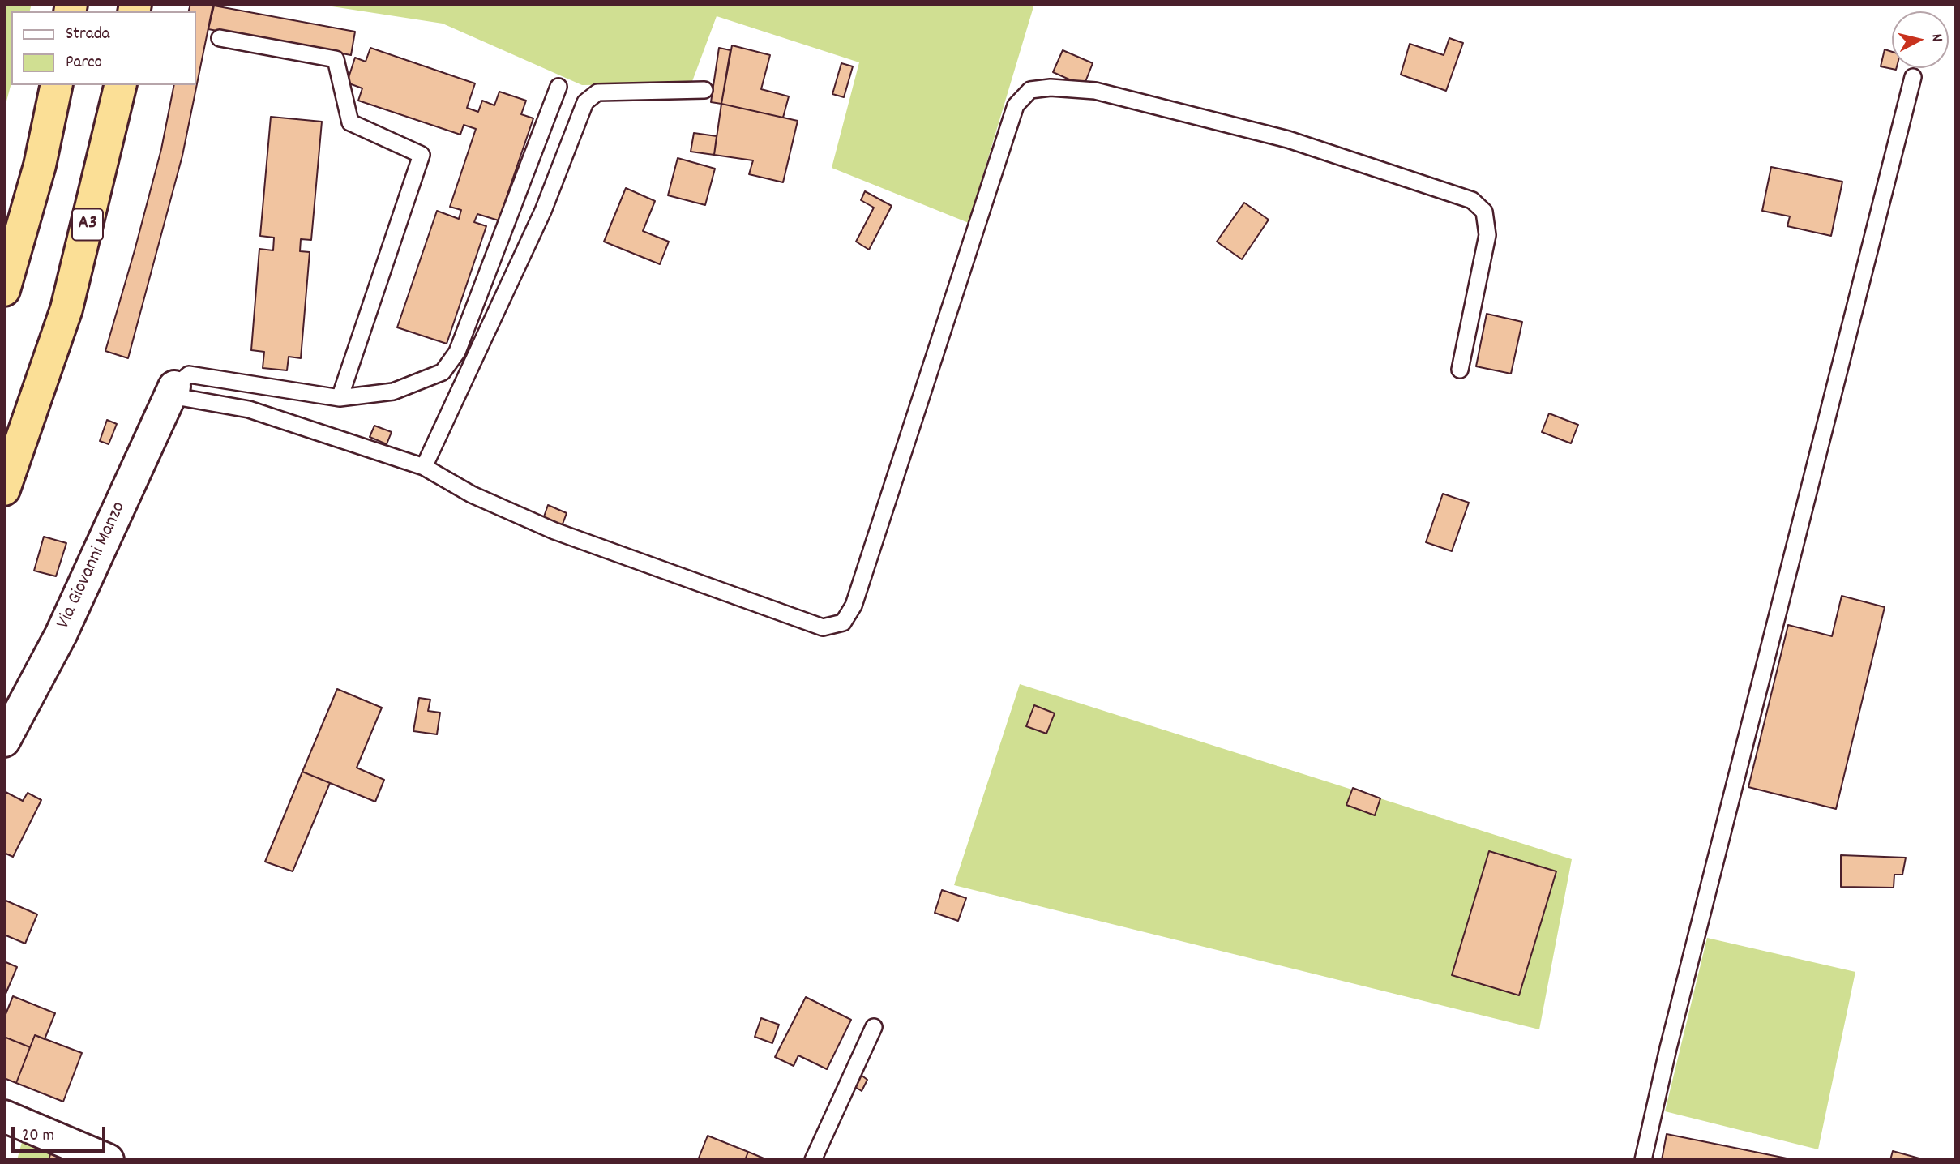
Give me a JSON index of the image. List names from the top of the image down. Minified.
{"streets":{"highway":["A3"],"street":["Via Giovanni Manzo"]},"legend":["Strada","Parco"],"scale_bar":"20 m","north":"right"}
